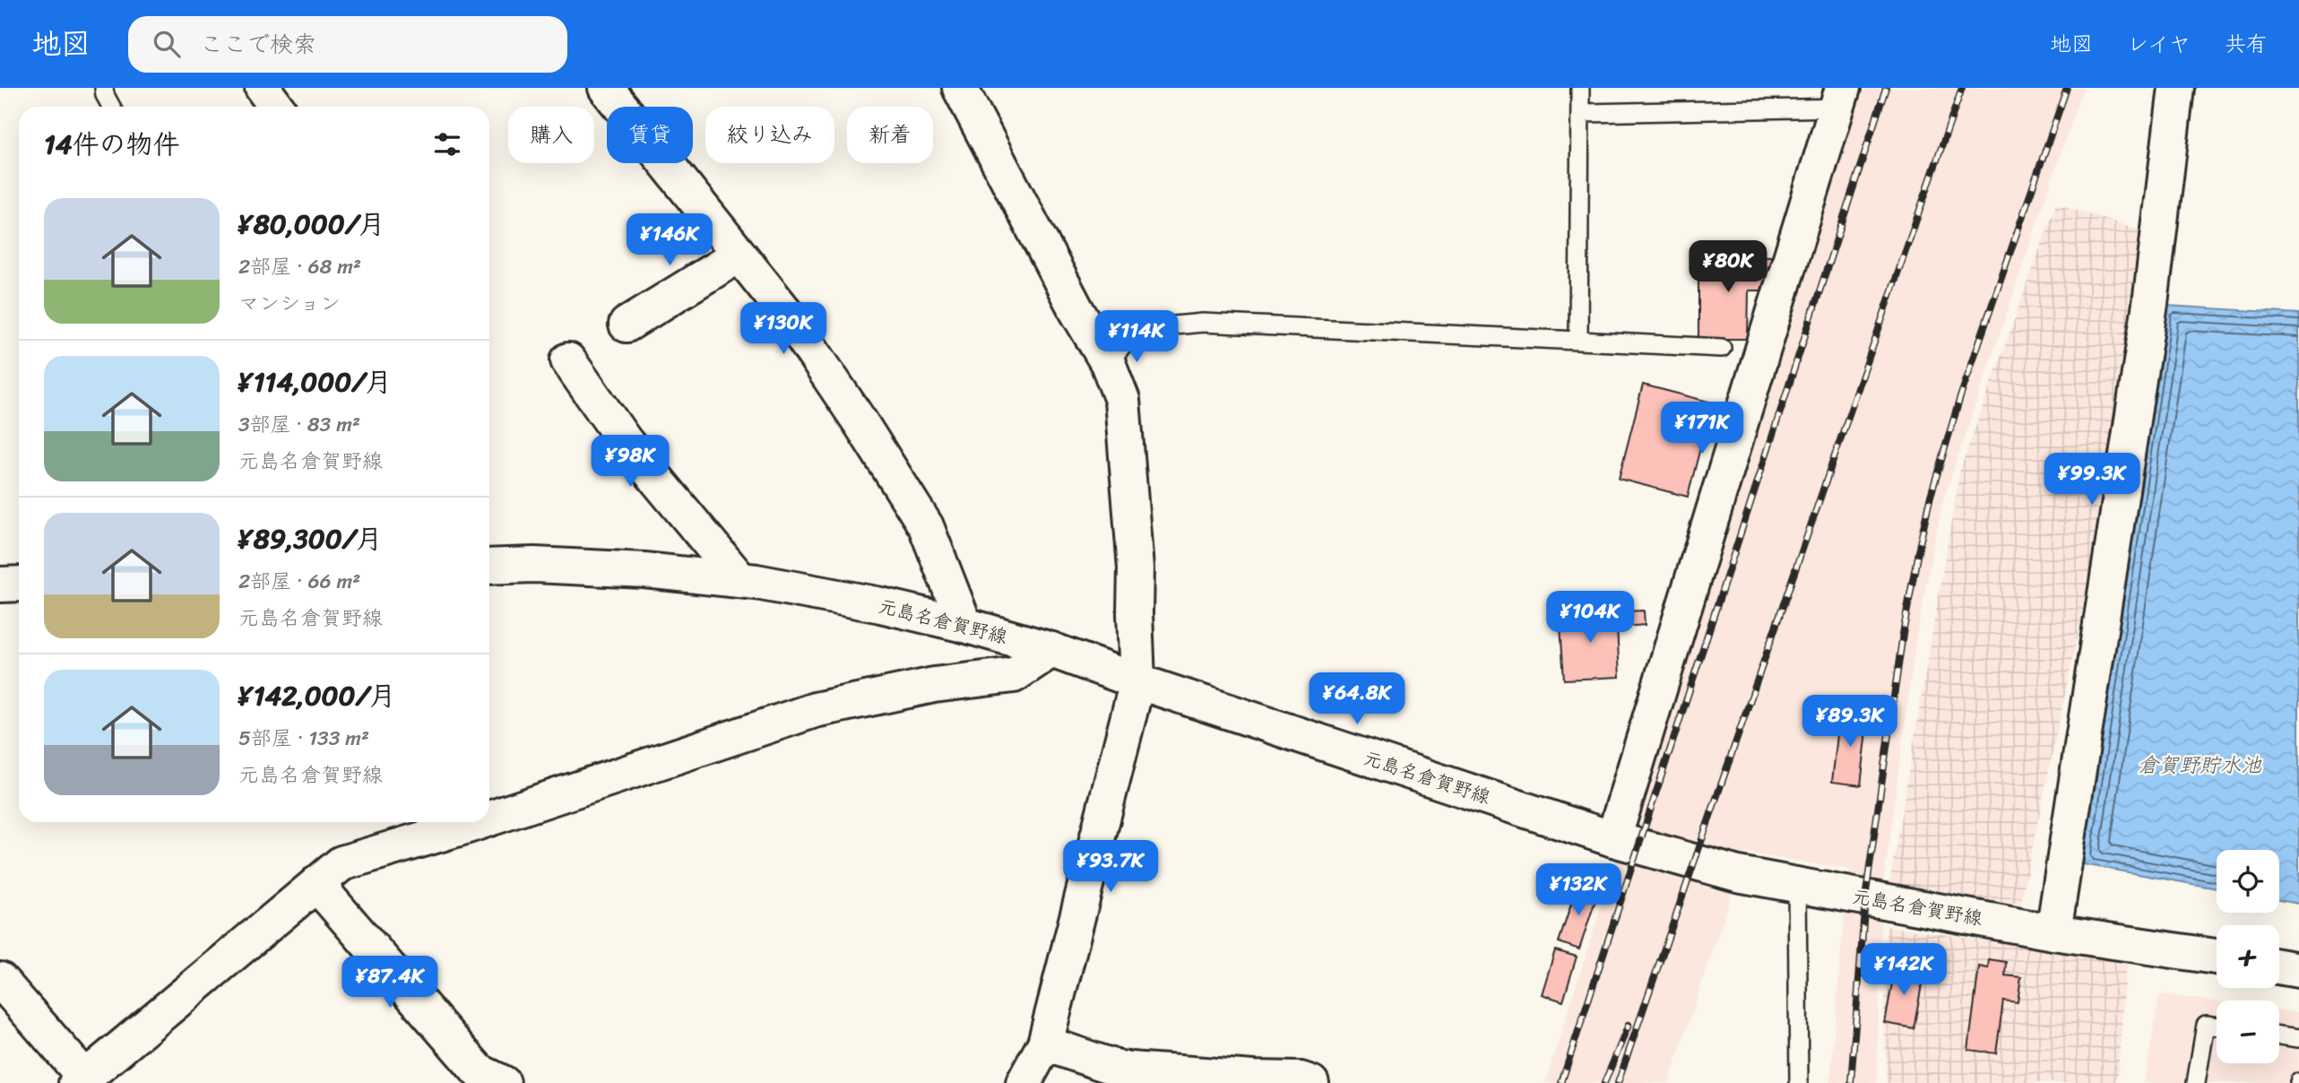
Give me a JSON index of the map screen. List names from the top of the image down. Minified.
{"streets":{"street":["元島名倉賀野線"]},"water":["倉賀野貯水池"],"page":{"header":"地図","search":"ここで検索","nav":["地図","レイヤ","共有"],"chip":["購入","賃貸","絞り込み","新着"],"heading":"14件の物件","list":[{"name":"¥80,000/月","note":"2部屋 · 68 m² · マンション"},{"name":"¥114,000/月","note":"3部屋 · 83 m² · 元島名倉賀野線"},{"name":"¥89,300/月","note":"2部屋 · 66 m² · 元島名倉賀野線"},{"name":"¥142,000/月","note":"5部屋 · 133 m² · 元島名倉賀野線"}],"price":["¥146K","¥80K","¥130K","¥114K","¥171K","¥98K","¥99.3K","¥104K","¥64.8K","¥89.3K","¥93.7K","¥132K","¥142K","¥87.4K"],"map_buttons":["+","−"]}}
